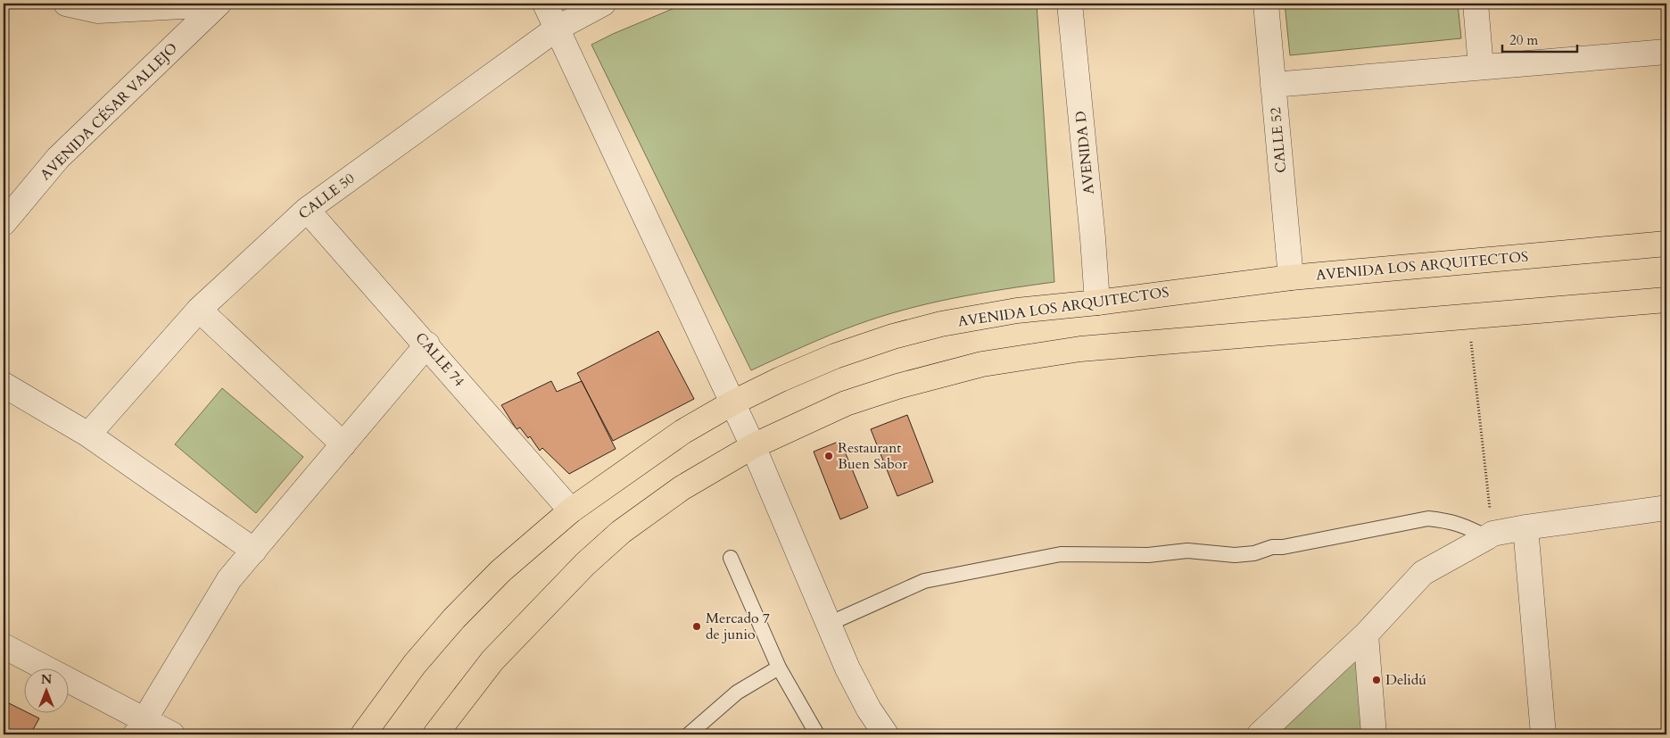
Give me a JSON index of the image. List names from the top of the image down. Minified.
{"streets":{"main road":["AVENIDA LOS ARQUITECTOS"],"street":["AVENIDA CÉSAR VALLEJO","CALLE 52","AVENIDA D","CALLE 50","CALLE 74"]},"crossings":[["CALLE 52","AVENIDA LOS ARQUITECTOS"],["AVENIDA D","AVENIDA LOS ARQUITECTOS"],["CALLE 50","CALLE 74"],["AVENIDA LOS ARQUITECTOS","CALLE 74"]],"places":["Restaurant Buen Sabor","Mercado 7 de junio","Delidú"],"scale_bar":"20 m","north":"top"}
